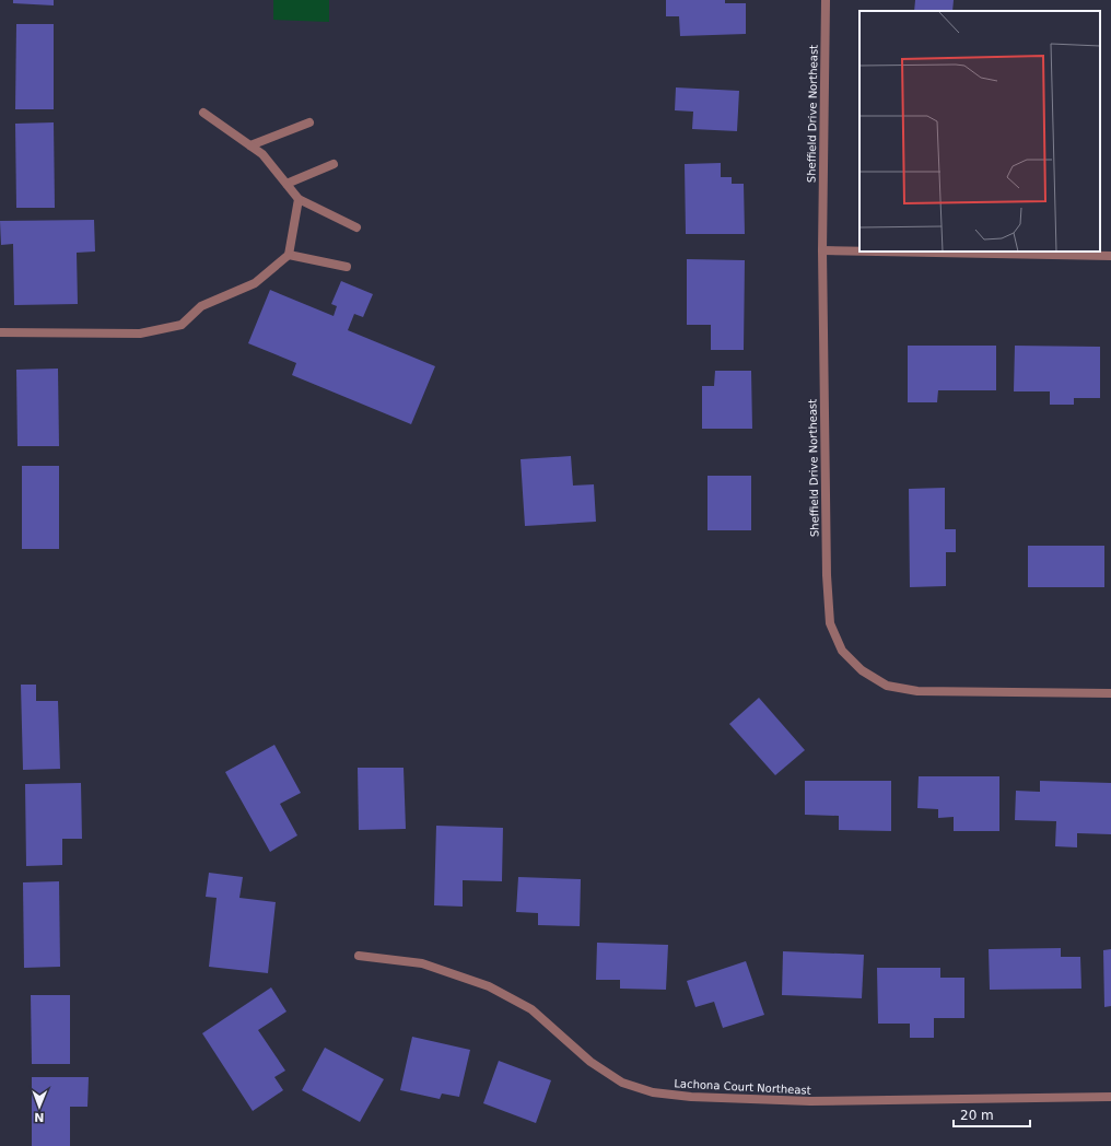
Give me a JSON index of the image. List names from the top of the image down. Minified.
{"streets":{"street":["Sheffield Drive Northeast","Lachona Court Northeast"]},"scale_bar":"20 m","north":"bottom"}
